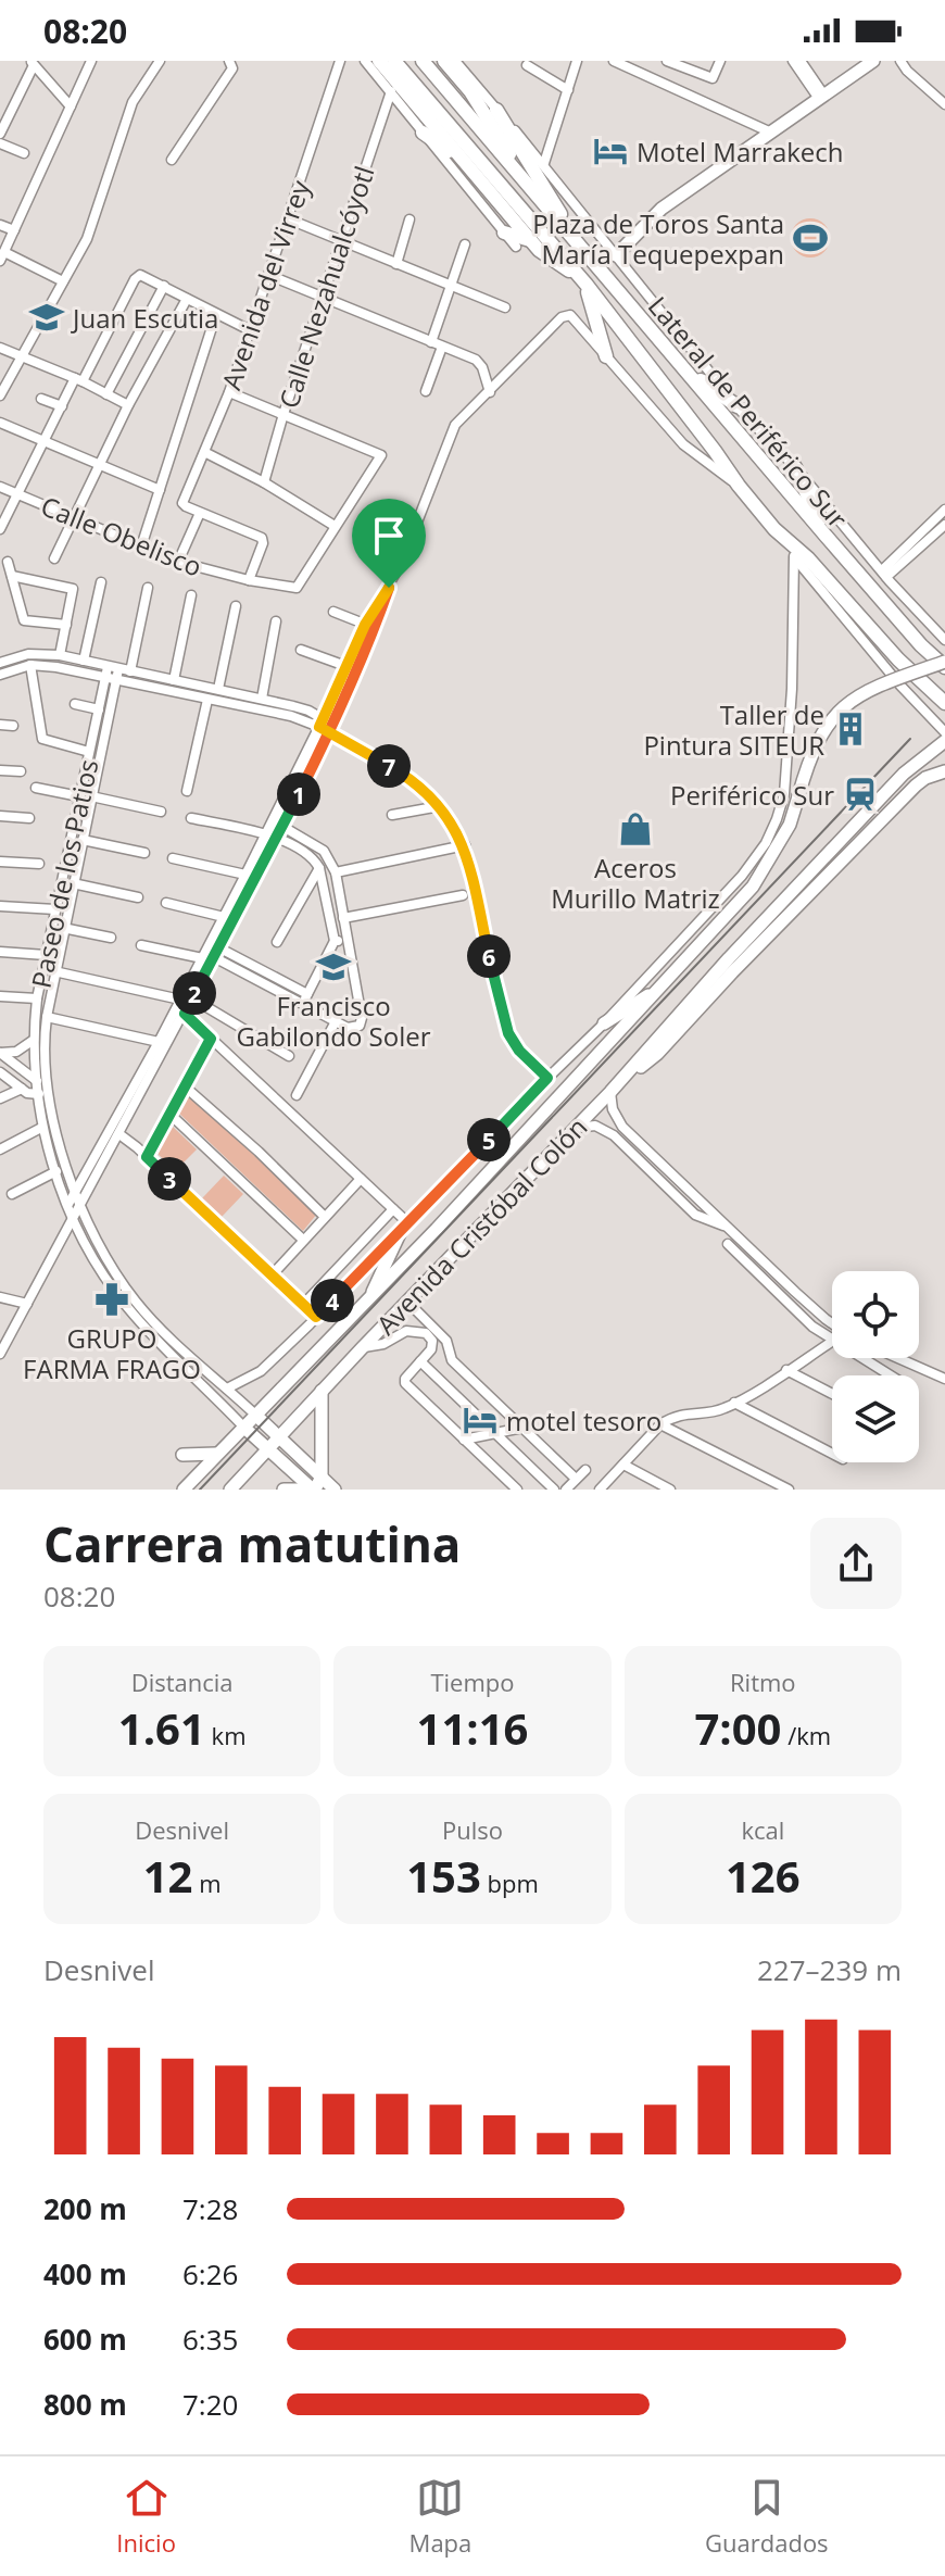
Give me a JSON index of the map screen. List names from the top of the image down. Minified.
{"streets":{"main road":["Avenida Cristóbal Colón"],"street":["Avenida del Virrey","Calle Nezahualcóyotl","Lateral de Periférico Sur","Calle Obelisco","Paseo de los Patios"]},"crossings":[["Paseo de los Patios","Avenida Cristóbal Colón"]],"places":{"hotel":["Motel Marrakech","motel tesoro"],"sports":["Plaza de Toros Santa María Tequepexpan"],"school or university":["Juan Escutia","Francisco Gabilondo Soler"],"building":["Taller de Pintura SITEUR"],"station":["Periférico Sur"],"shop":["Aceros Murillo Matriz"],"pharmacy":["GRUPO FARMA FRAGO"]},"page":{"status":"08:20","pins":["7","1","6","2","5","3","4"],"heading":["Carrera matutina","08:20"],"stats":[["Distancia","1.61 km"],["Tiempo","11:16"],["Ritmo","7:00 /km"],["Desnivel","12 m"],["Pulso","153 bpm"],["kcal","126"]],"chart":["Desnivel","227–239 m"],"list":[{"name":"200 m","note":"7:28"},{"name":"400 m","note":"6:26"},{"name":"600 m","note":"6:35"},{"name":"800 m","note":"7:20"}],"tabs":["Inicio","Mapa","Guardados"]}}
